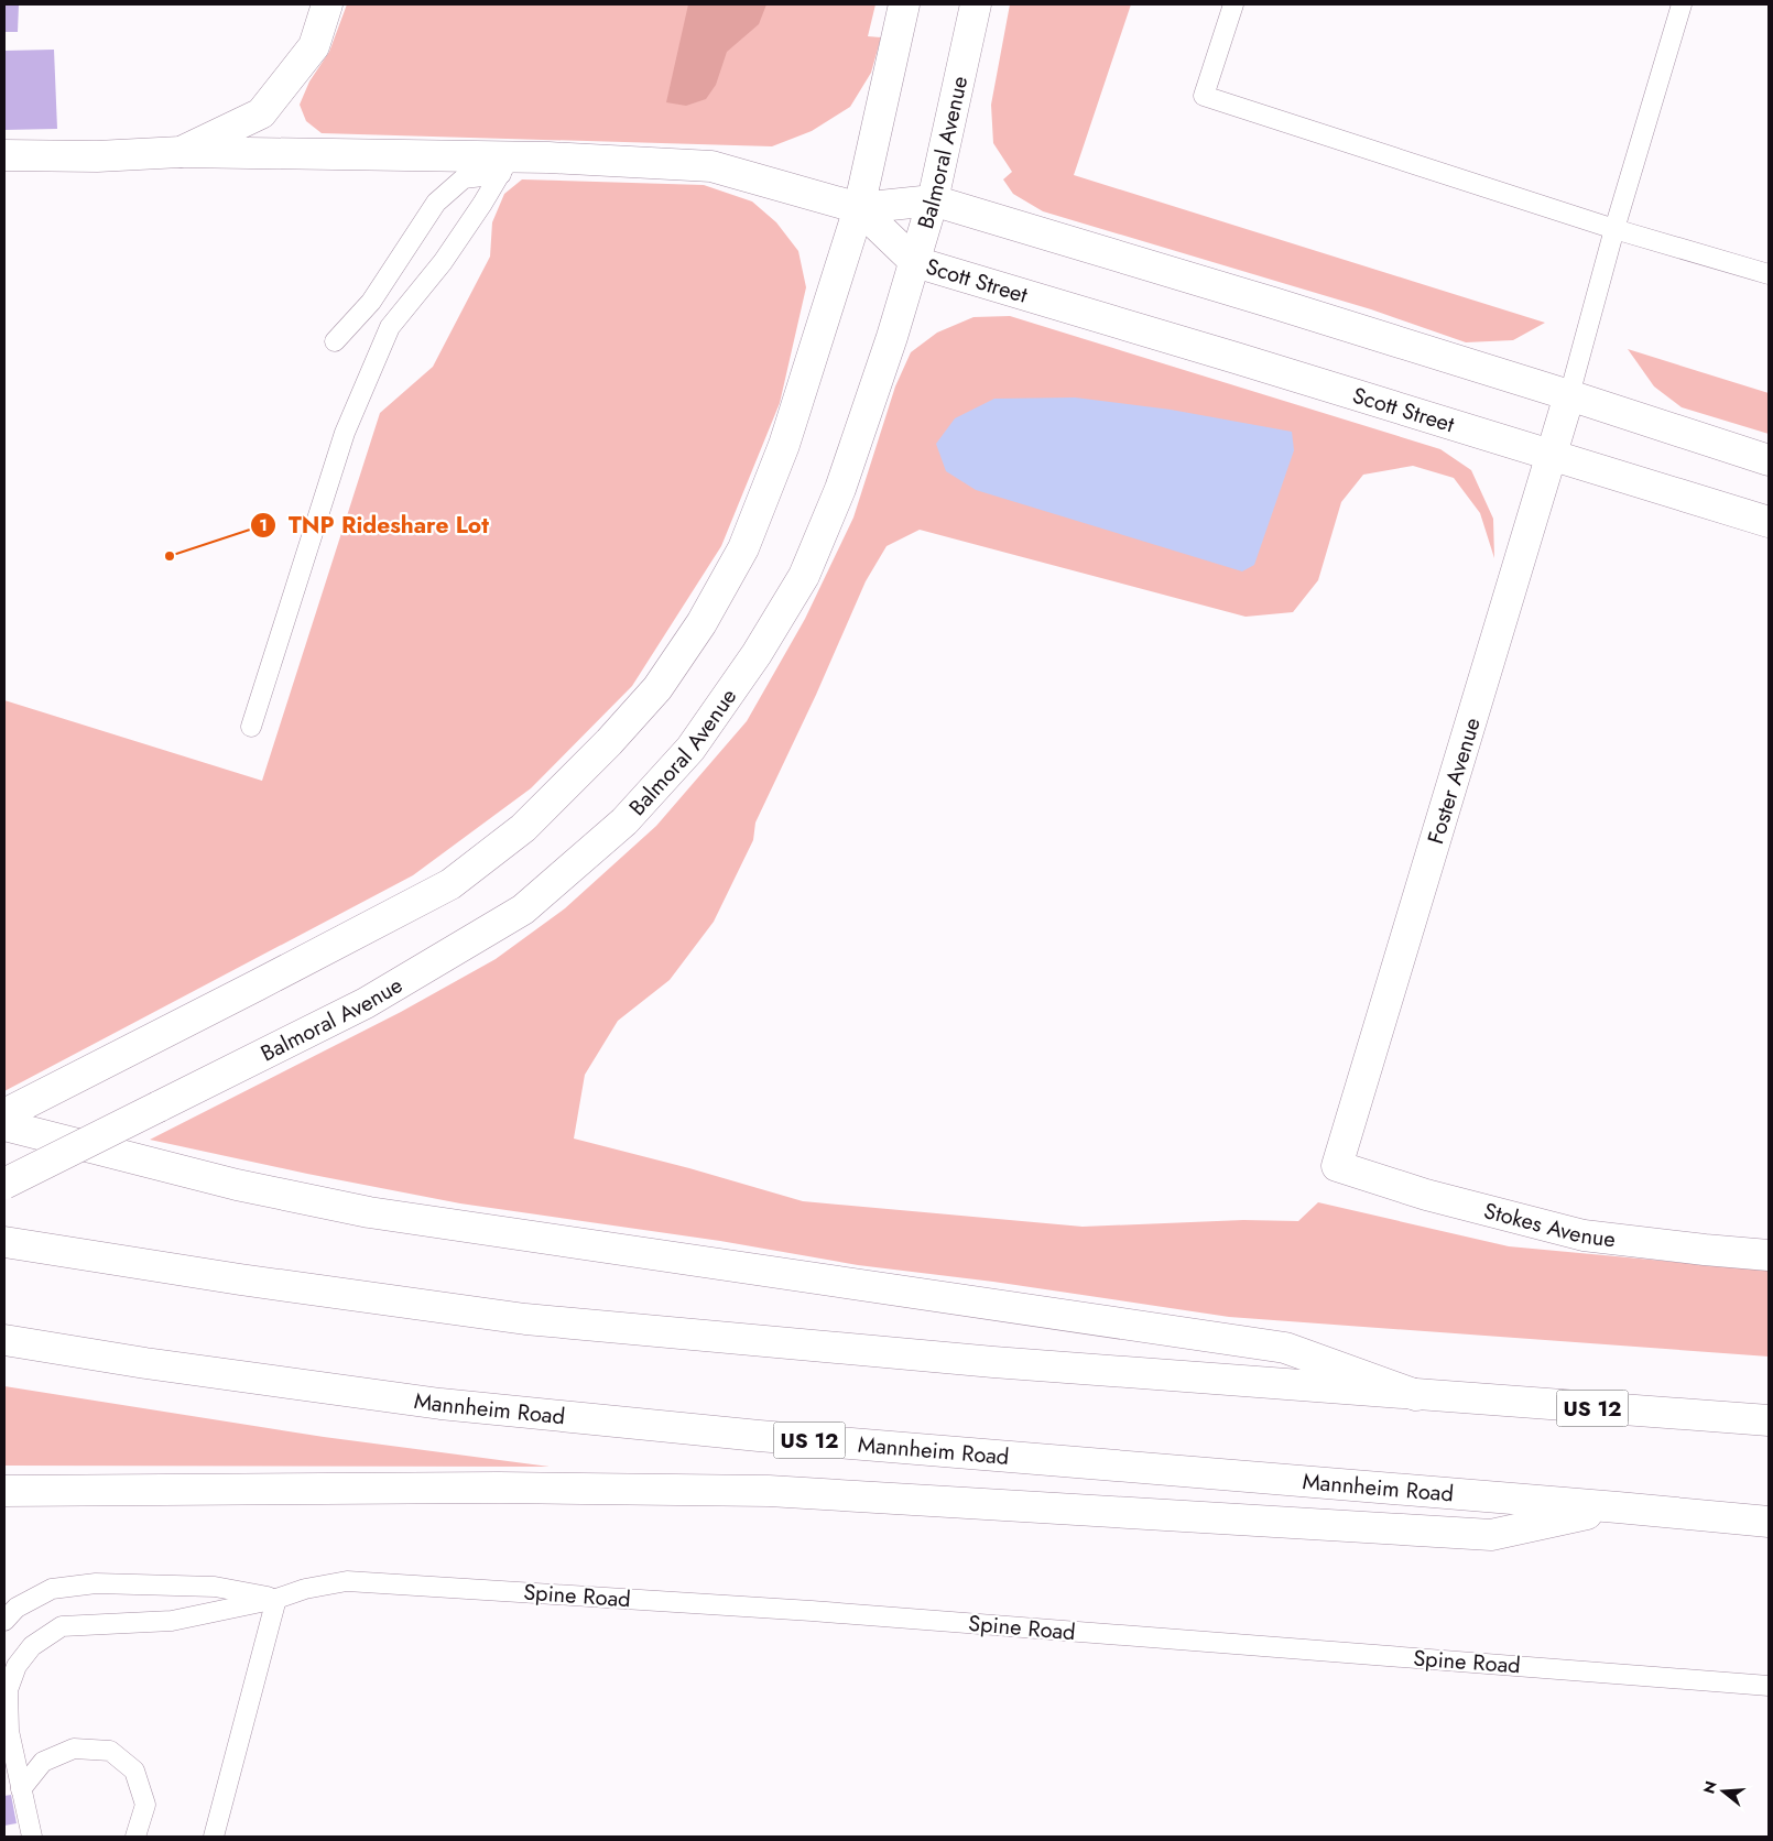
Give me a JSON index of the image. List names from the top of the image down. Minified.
{"streets":{"main road":["Balmoral Avenue","Scott Street","Foster Avenue","Stokes Avenue","Mannheim Road","US 12"],"lane":["Spine Road"]},"crossings":[["Balmoral Avenue","Scott Street"],["Scott Street","Foster Avenue"],["Foster Avenue","Stokes Avenue"]],"places":["TNP Rideshare Lot"],"north":"left"}
